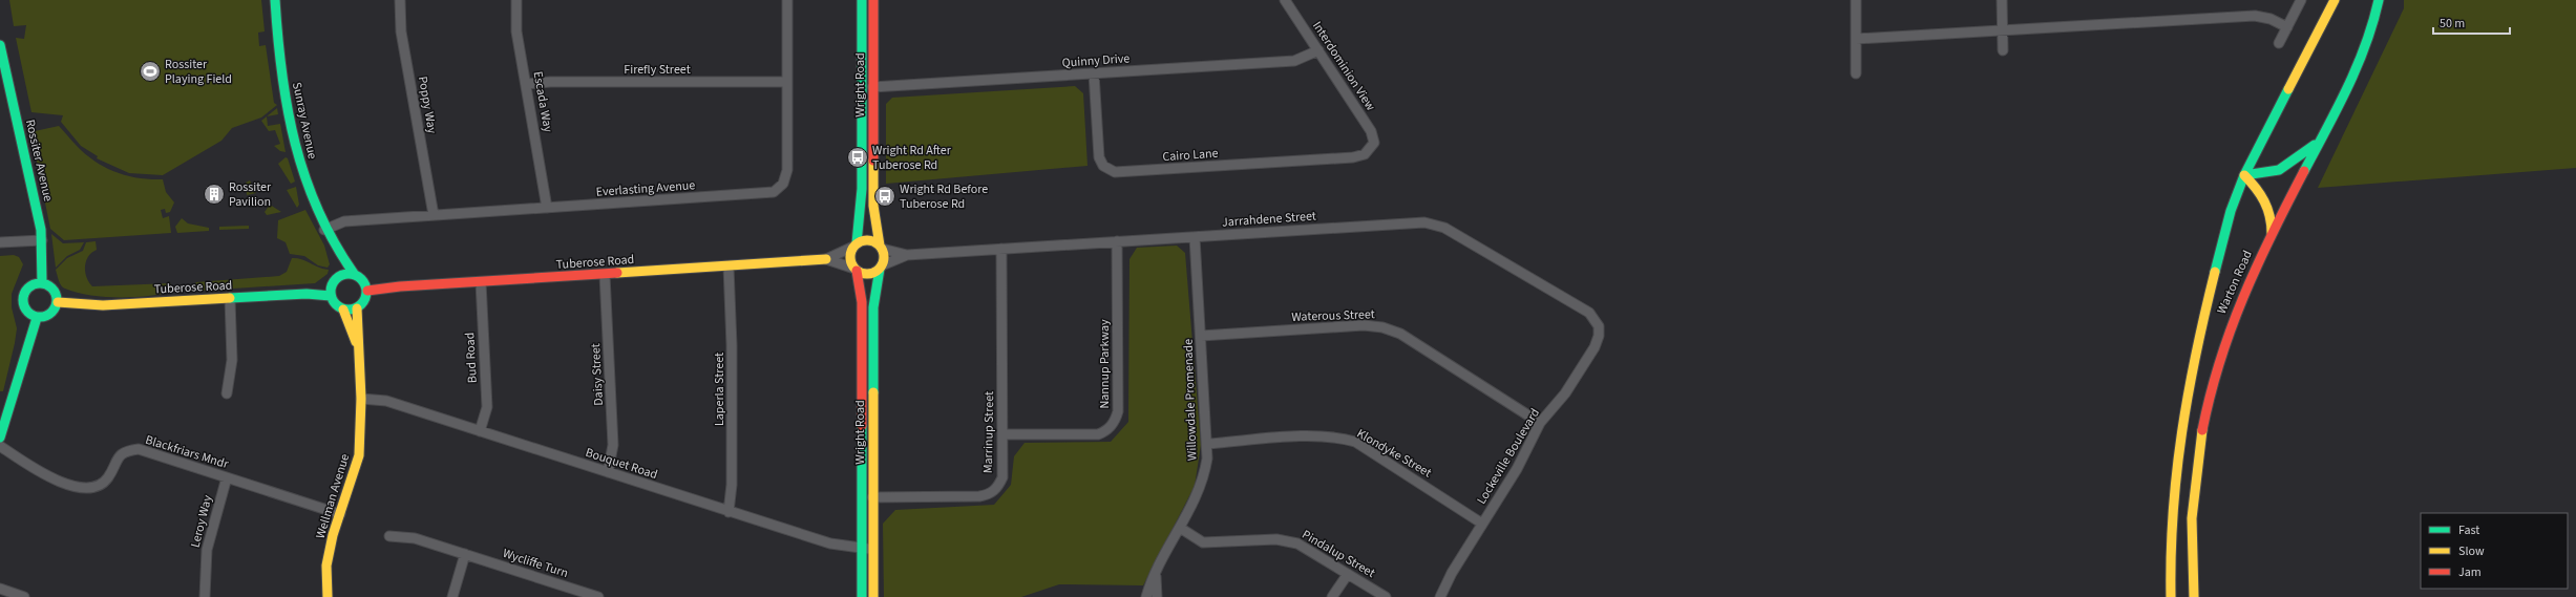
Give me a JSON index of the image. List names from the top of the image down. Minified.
{"streets":{"main road":["Wright Road","Sunray Avenue","Rossiter Avenue","Tuberose Road","Warton Road","Wellman Avenue"],"street":["Quinny Drive","Interdominion View","Firefly Street","Escada Way","Poppy Way","Cairo Lane","Everlasting Avenue","Jarrahdene Street","Waterous Street","Bud Road","Nannup Parkway","Daisy Street","Laperla Street","Willowdale Promenade","Marrinup Street","Blackfriars Mndr","Klondyke Street","Lockeville Boulevard","Bouquet Road","Leroy Way","Pindalup Street","Wycliffe Turn"]},"crossings":[["Quinny Drive","Interdominion View"],["Quinny Drive","Wright Road"],["Quinny Drive","Cairo Lane"],["Interdominion View","Cairo Lane"],["Firefly Street","Escada Way"],["Firefly Street","Everlasting Avenue"],["Wright Road","Jarrahdene Street"],["Wright Road","Tuberose Road"],["Wright Road","Marrinup Street"],["Wright Road","Bouquet Road"],["Escada Way","Everlasting Avenue"],["Poppy Way","Everlasting Avenue"],["Sunray Avenue","Everlasting Avenue"],["Sunray Avenue","Tuberose Road"],["Sunray Avenue","Wellman Avenue"],["Rossiter Avenue","Tuberose Road"],["Jarrahdene Street","Tuberose Road"],["Jarrahdene Street","Nannup Parkway"],["Jarrahdene Street","Willowdale Promenade"],["Jarrahdene Street","Marrinup Street"],["Jarrahdene Street","Lockeville Boulevard"],["Tuberose Road","Bud Road"],["Tuberose Road","Daisy Street"],["Tuberose Road","Laperla Street"],["Tuberose Road","Wellman Avenue"],["Waterous Street","Willowdale Promenade"],["Waterous Street","Lockeville Boulevard"],["Bud Road","Bouquet Road"],["Nannup Parkway","Marrinup Street"],["Daisy Street","Bouquet Road"],["Laperla Street","Bouquet Road"],["Willowdale Promenade","Klondyke Street"],["Willowdale Promenade","Pindalup Street"],["Blackfriars Mndr","Wellman Avenue"],["Blackfriars Mndr","Leroy Way"],["Klondyke Street","Lockeville Boulevard"],["Bouquet Road","Wellman Avenue"]],"places":{"sports":["Rossiter Playing Field"],"bus stop":["Wright Rd After Tuberose Rd","Wright Rd Before Tuberose Rd"],"building":["Rossiter Pavilion"]},"legend":["Fast","Slow","Jam"],"scale_bar":"50 m"}
